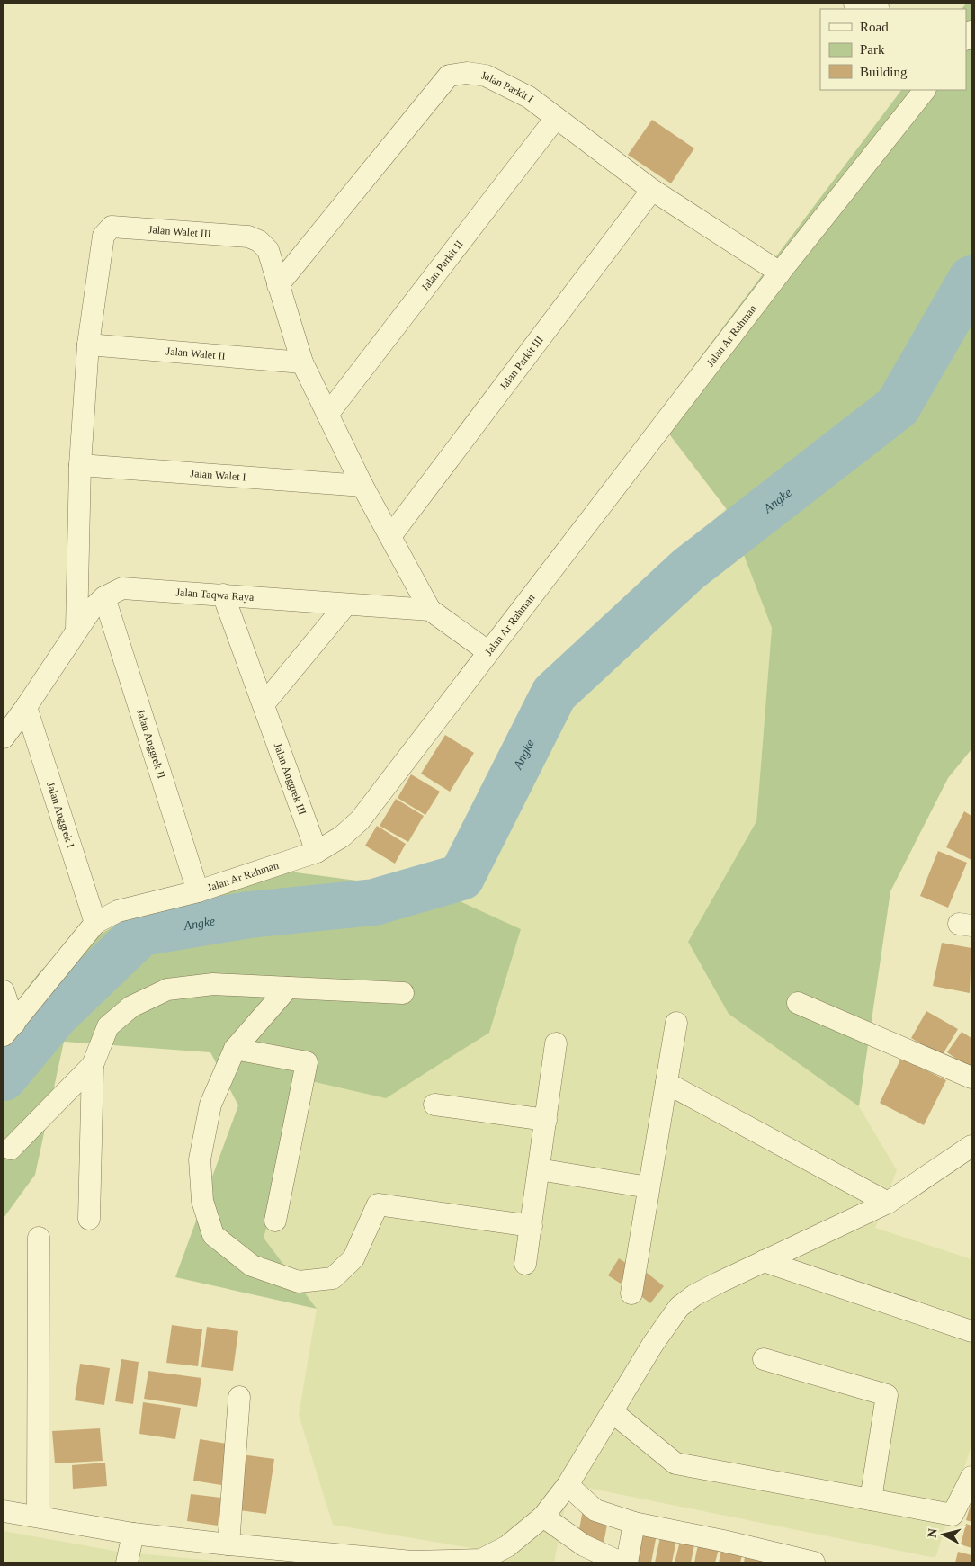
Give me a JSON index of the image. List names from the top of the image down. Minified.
{"streets":{"street":["Jalan Parkit I","Jalan Walet III","Jalan Parkit II","Jalan Ar Rahman","Jalan Walet II","Jalan Parkit III","Jalan Walet I","Jalan Taqwa Raya","Jalan Anggrek II","Jalan Anggrek III","Jalan Anggrek I"]},"crossings":[["Jalan Parkit I","Jalan Walet III"],["Jalan Parkit I","Jalan Parkit II"],["Jalan Parkit I","Jalan Ar Rahman"],["Jalan Parkit I","Jalan Parkit III"],["Jalan Walet III","Jalan Walet II"],["Jalan Ar Rahman","Jalan Anggrek II"],["Jalan Ar Rahman","Jalan Anggrek III"],["Jalan Ar Rahman","Jalan Anggrek I"],["Jalan Taqwa Raya","Jalan Anggrek II"],["Jalan Taqwa Raya","Jalan Anggrek III"],["Jalan Taqwa Raya","Jalan Anggrek I"]],"water":["Angke"],"legend":["Road","Park","Building"],"north":"left"}
